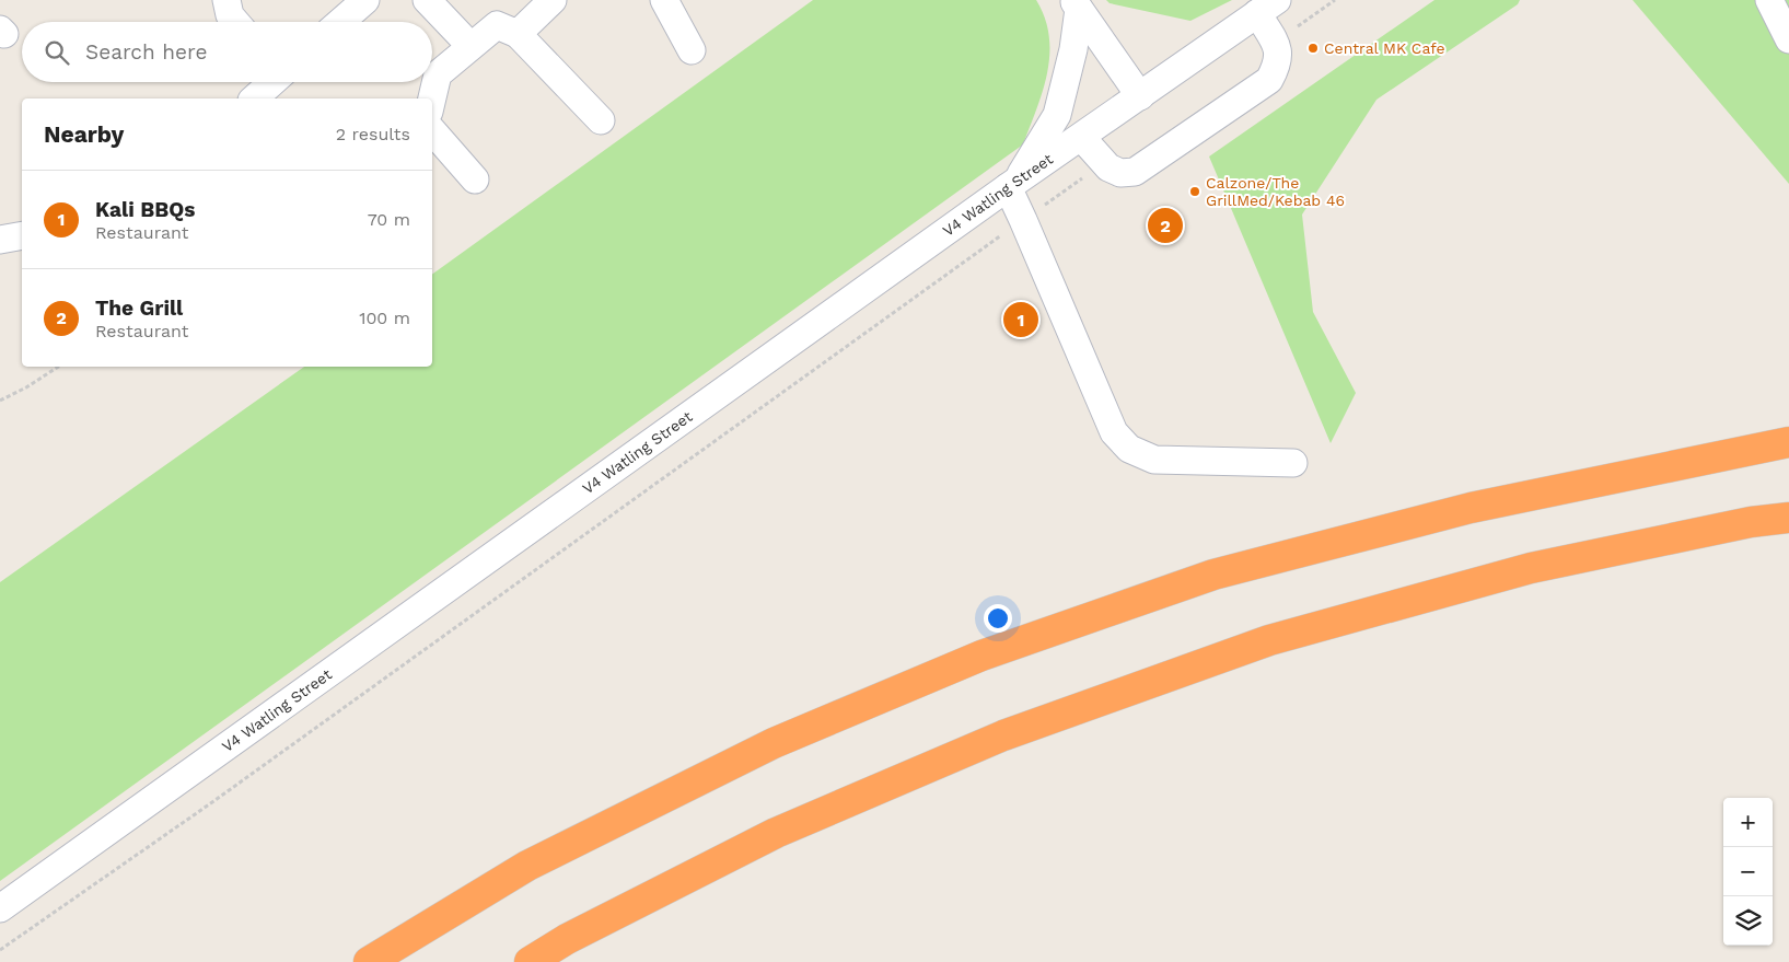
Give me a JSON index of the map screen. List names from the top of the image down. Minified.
{"streets":{"street":["V4 Watling Street"]},"places":["Central MK Cafe","Calzone/The GrillMed/Kebab 46"],"page":{"search":"Search here","heading":["Nearby","2 results"],"list":[{"mark":"1","name":"Kali BBQs","note":"Restaurant","value":"70 m"},{"mark":"2","name":"The Grill","note":"Restaurant","value":"100 m"}],"pins":["2","1"],"map_buttons":["+","−"]}}
